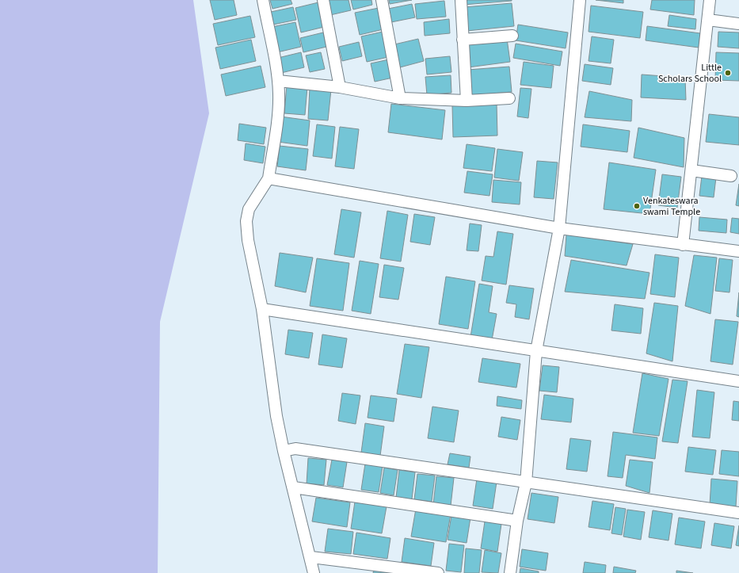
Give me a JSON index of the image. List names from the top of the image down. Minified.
{"places":["Little Scholars School","Venkateswara swami Temple"]}
